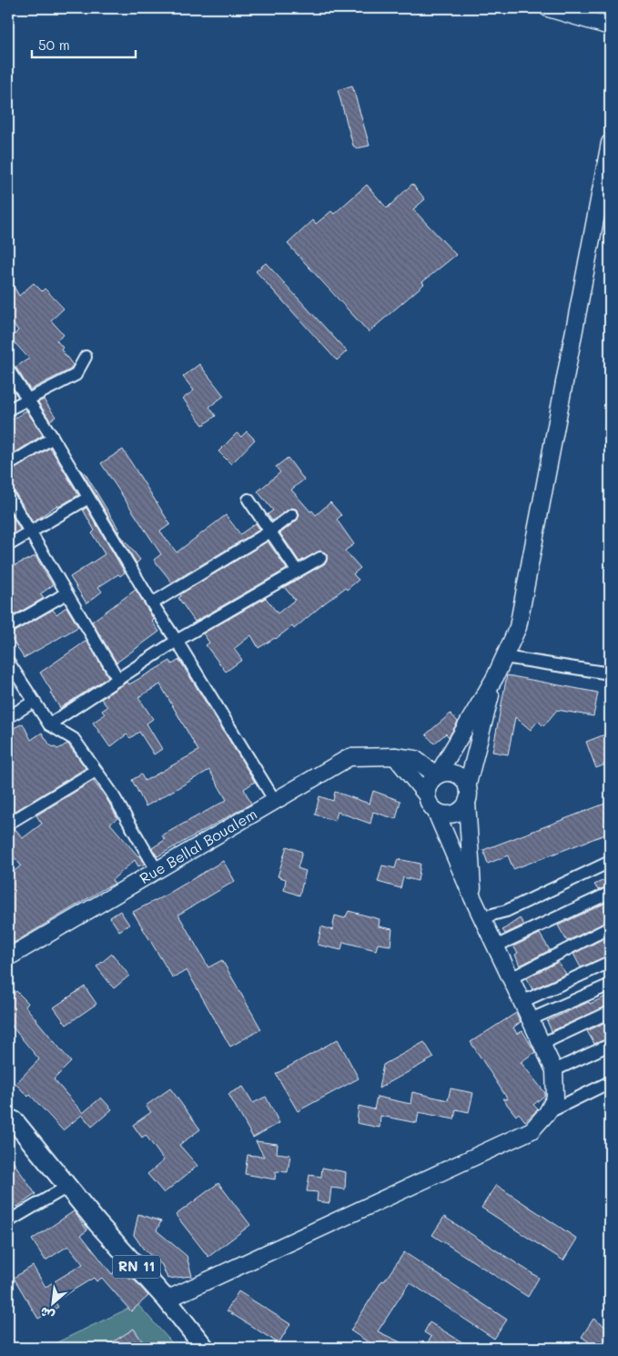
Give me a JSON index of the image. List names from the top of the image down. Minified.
{"streets":{"main road":["Rue Bellal Boualem","RN 11"]},"scale_bar":"50 m","north":"bottom left"}
